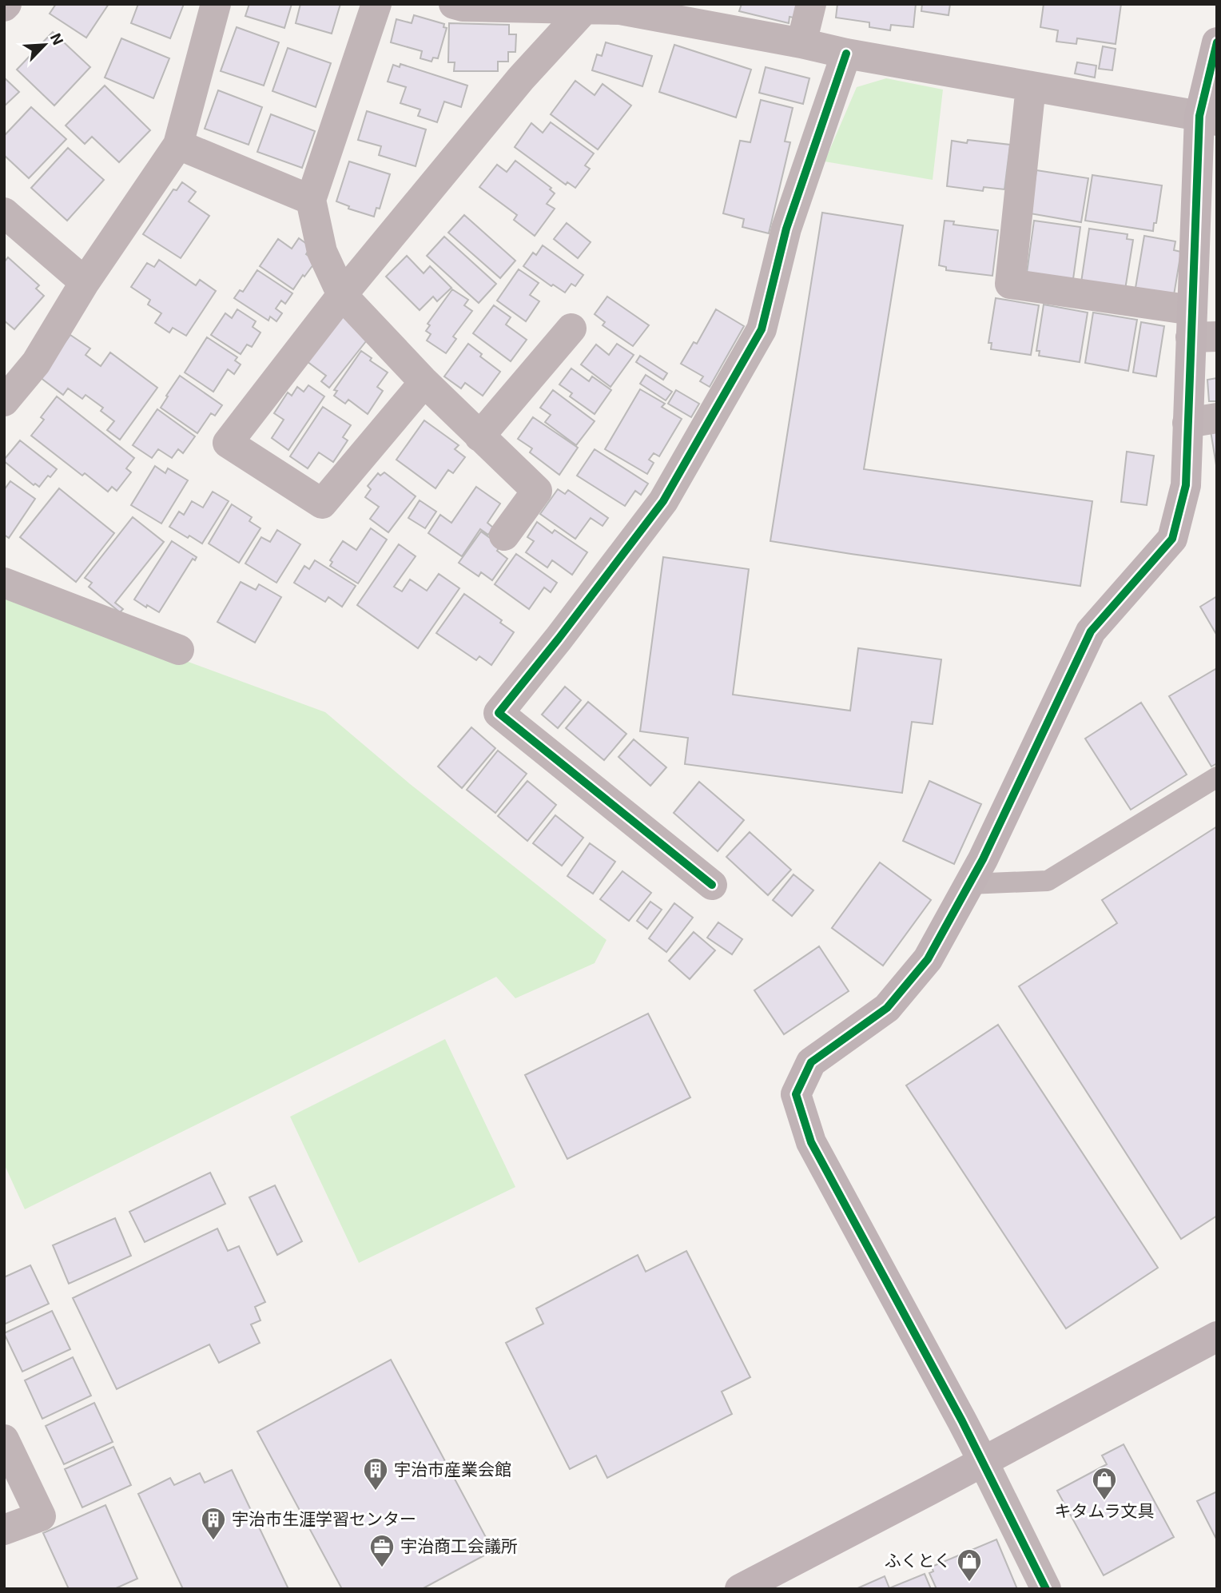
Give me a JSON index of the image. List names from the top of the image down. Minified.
{"places":{"building":["宇治市産業会館","宇治市生涯学習センター"],"shop":["キタムラ文具","ふくとく"],"office":["宇治商工会議所"]},"north":"top right"}
